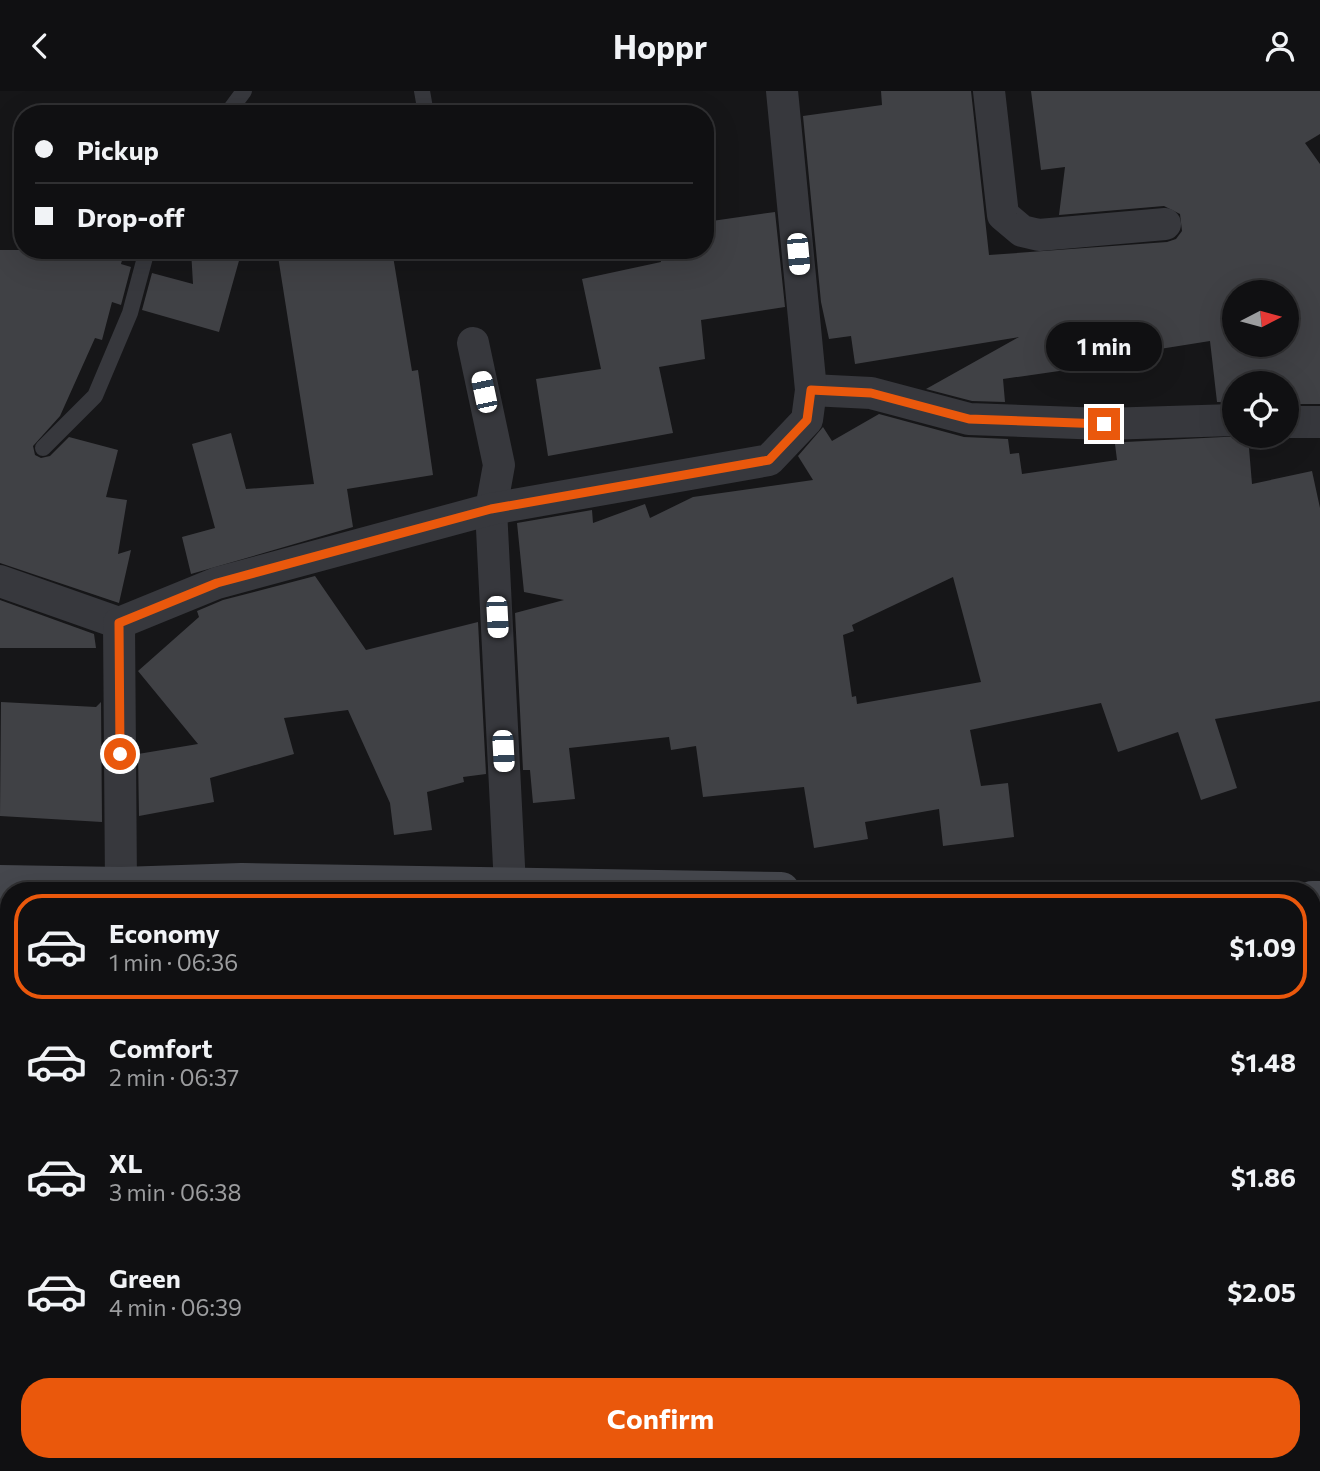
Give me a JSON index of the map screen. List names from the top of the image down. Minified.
{"north":"right","page":{"header":"Hoppr","banner":["Pickup","Drop-off"],"bubble":"1 min","list":[{"name":"Economy","note":"1 min · 06:36","value":"$1.09"},{"name":"Comfort","note":"2 min · 06:37","value":"$1.48"},{"name":"XL","note":"3 min · 06:38","value":"$1.86"},{"name":"Green","note":"4 min · 06:39","value":"$2.05"}],"buttons":"Confirm"}}
